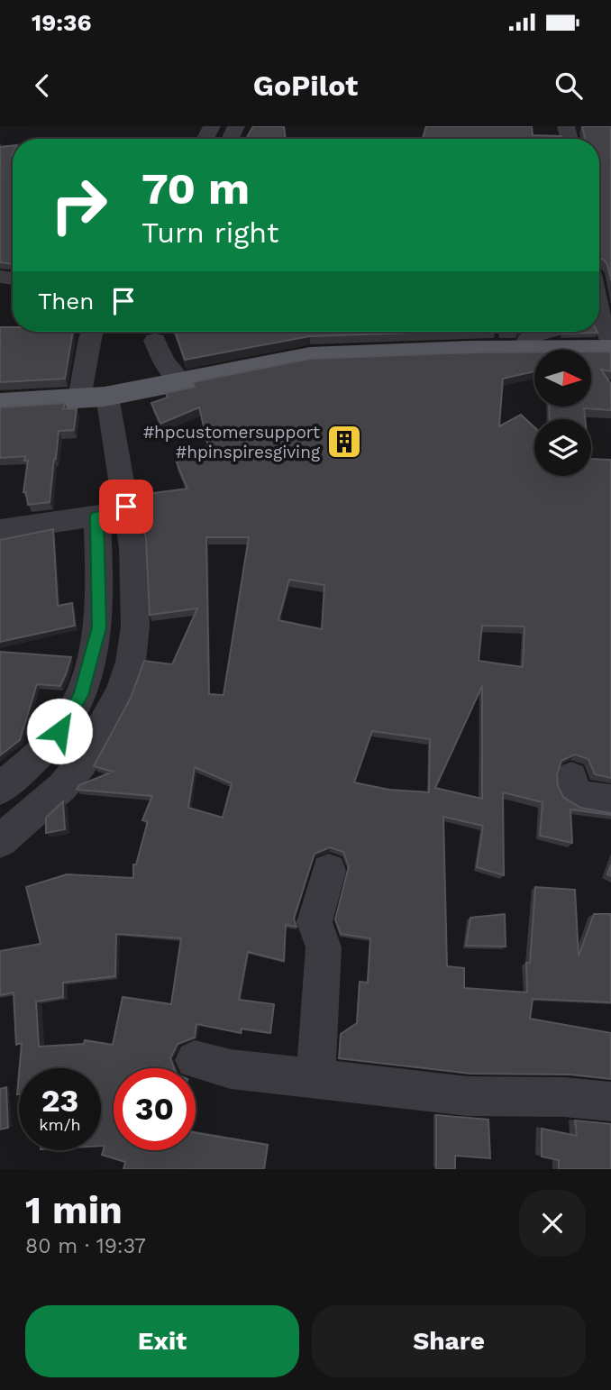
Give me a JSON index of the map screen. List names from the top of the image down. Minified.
{"places":{"building":["#hpcustomersupport #hpinspiresgiving"]},"north":"right","page":{"status":"19:36","header":"GoPilot","turn":["70 m","Turn right"],"then":"Then","speed":"23 km/h","limit":"30","heading":["1 min","80 m · 19:37"],"buttons":["Exit","Share"]}}
